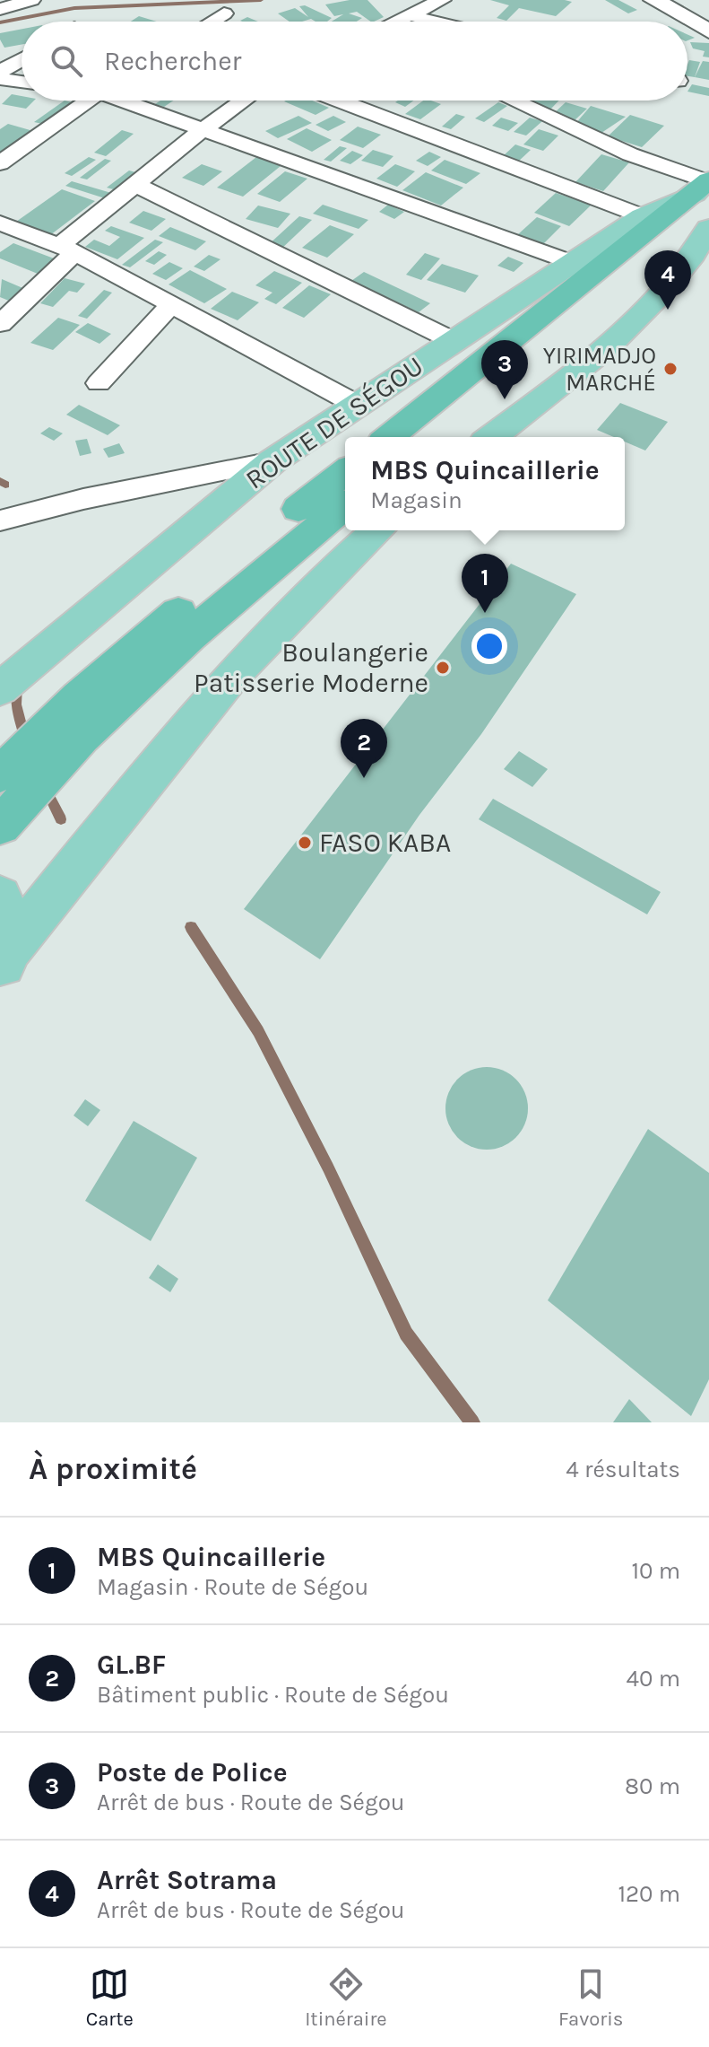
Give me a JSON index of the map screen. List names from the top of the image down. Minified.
{"streets":{"highway":["ROUTE DE SÉGOU"]},"places":["YIRIMADJO MARCHÉ","Boulangerie Patisserie Moderne","FASO KABA"],"page":{"search":"Rechercher","pins":["4","3","1","2"],"popup":["MBS Quincaillerie","Magasin"],"heading":["À proximité","4 résultats"],"list":[{"mark":"1","name":"MBS Quincaillerie","note":"Magasin · Route de Ségou","value":"10 m"},{"mark":"2","name":"GL.BF","note":"Bâtiment public · Route de Ségou","value":"40 m"},{"mark":"3","name":"Poste de Police","note":"Arrêt de bus · Route de Ségou","value":"80 m"},{"mark":"4","name":"Arrêt Sotrama","note":"Arrêt de bus · Route de Ségou","value":"120 m"}],"nav":["Carte","Itinéraire","Favoris"]}}
